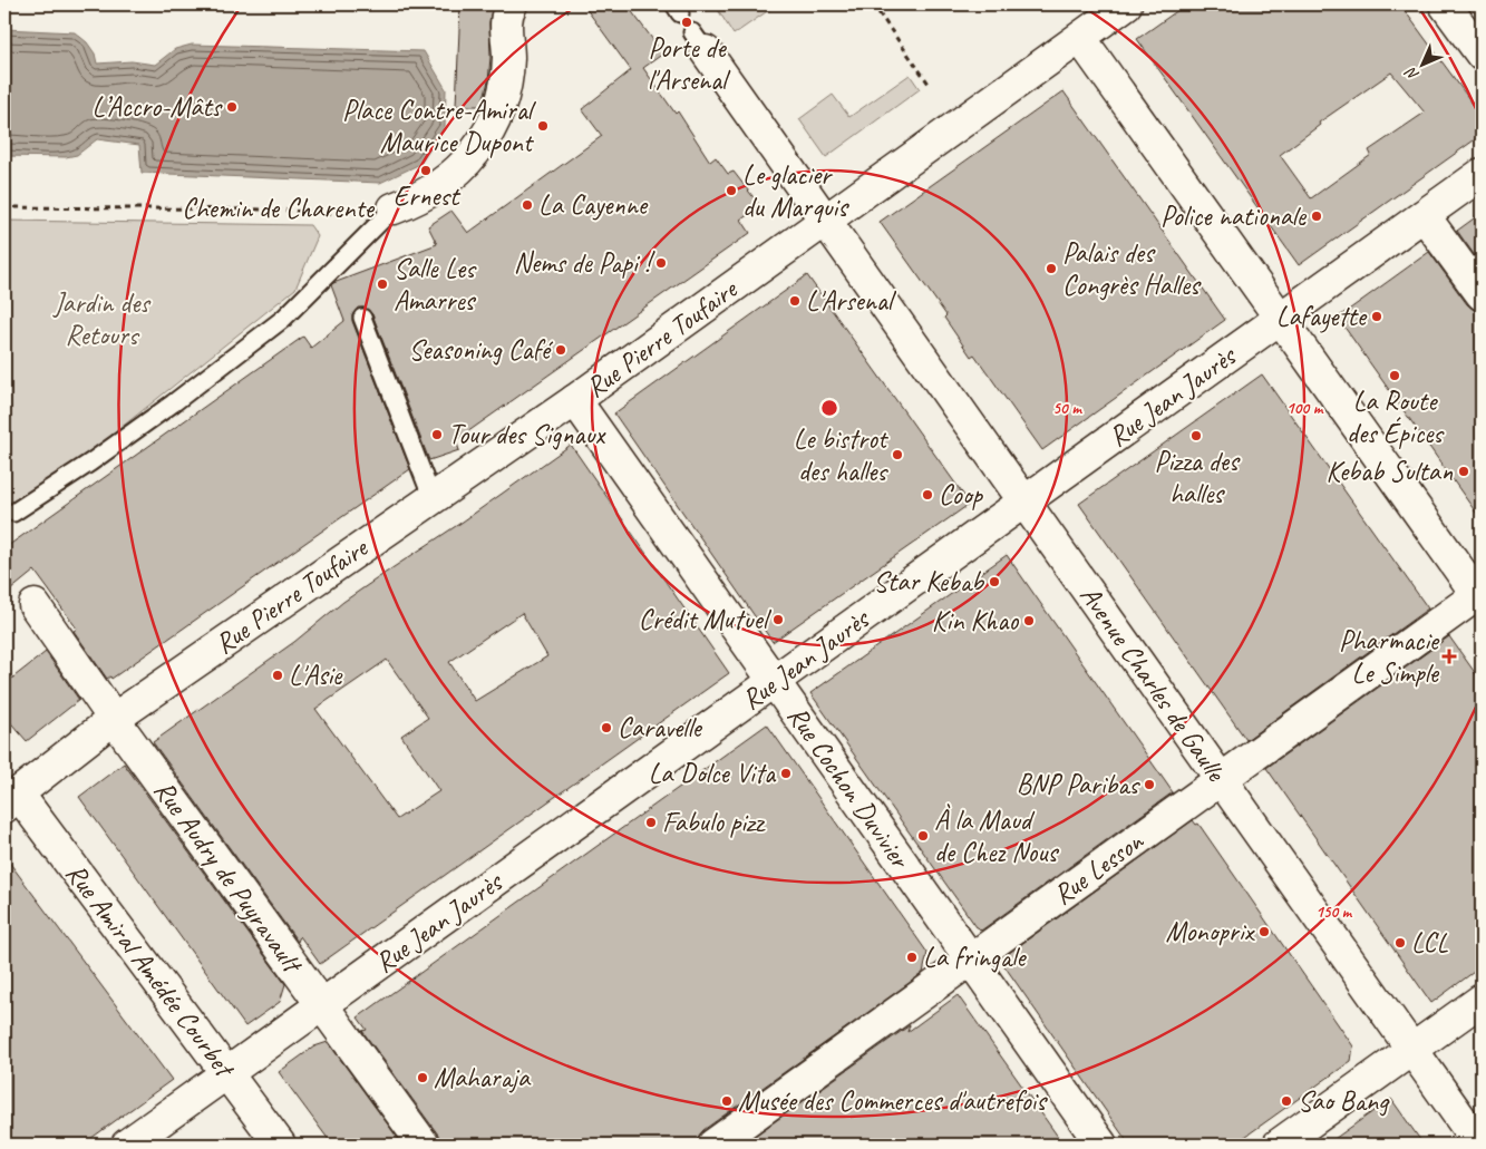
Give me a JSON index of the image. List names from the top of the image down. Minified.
{"streets":{"street":["Chemin de Charente","Rue Pierre Toufaire","Rue Jean Jaurès","Avenue Charles de Gaulle","Rue Cochon Duvivier","Rue Lesson","Rue Audry de Puyravault","Rue Amiral Amédée Courbet"]},"crossings":[["Rue Pierre Toufaire","Avenue Charles de Gaulle"],["Rue Pierre Toufaire","Rue Cochon Duvivier"],["Rue Pierre Toufaire","Rue Audry de Puyravault"],["Rue Pierre Toufaire","Rue Amiral Amédée Courbet"],["Rue Jean Jaurès","Avenue Charles de Gaulle"],["Rue Jean Jaurès","Rue Cochon Duvivier"],["Rue Jean Jaurès","Rue Audry de Puyravault"],["Rue Jean Jaurès","Rue Amiral Amédée Courbet"],["Avenue Charles de Gaulle","Rue Lesson"],["Rue Cochon Duvivier","Rue Lesson"]],"parks":["Jardin des Retours"],"places":{"other":["Porte de l'Arsenal","L’Accro-Mâts","Place Contre-Amiral Maurice Dupont","Ernest","Le glacier du Marquis","La Cayenne","Police nationale","Nems de Papi !","Palais des Congrès Halles","Salle Les Amarres","L'Arsenal","Lafayette","Seasoning Café","La Route des Épices","Tour des Signaux","Pizza des halles","Le bistrot des halles","Kebab Sultan","Coop","Star Kebab","Crédit Mutuel","Kin Khao","L'Asie","Caravelle","La Dolce Vita","BNP Paribas","Fabulo pizz","À la Maud de Chez Nous","Monoprix","LCL","La fringale","Maharaja","Musée des Commerces d'autrefois","Sao Bang"],"health":["Pharmacie Le Simple"]},"north":"bottom left","rings":["50 m","100 m","150 m"]}
